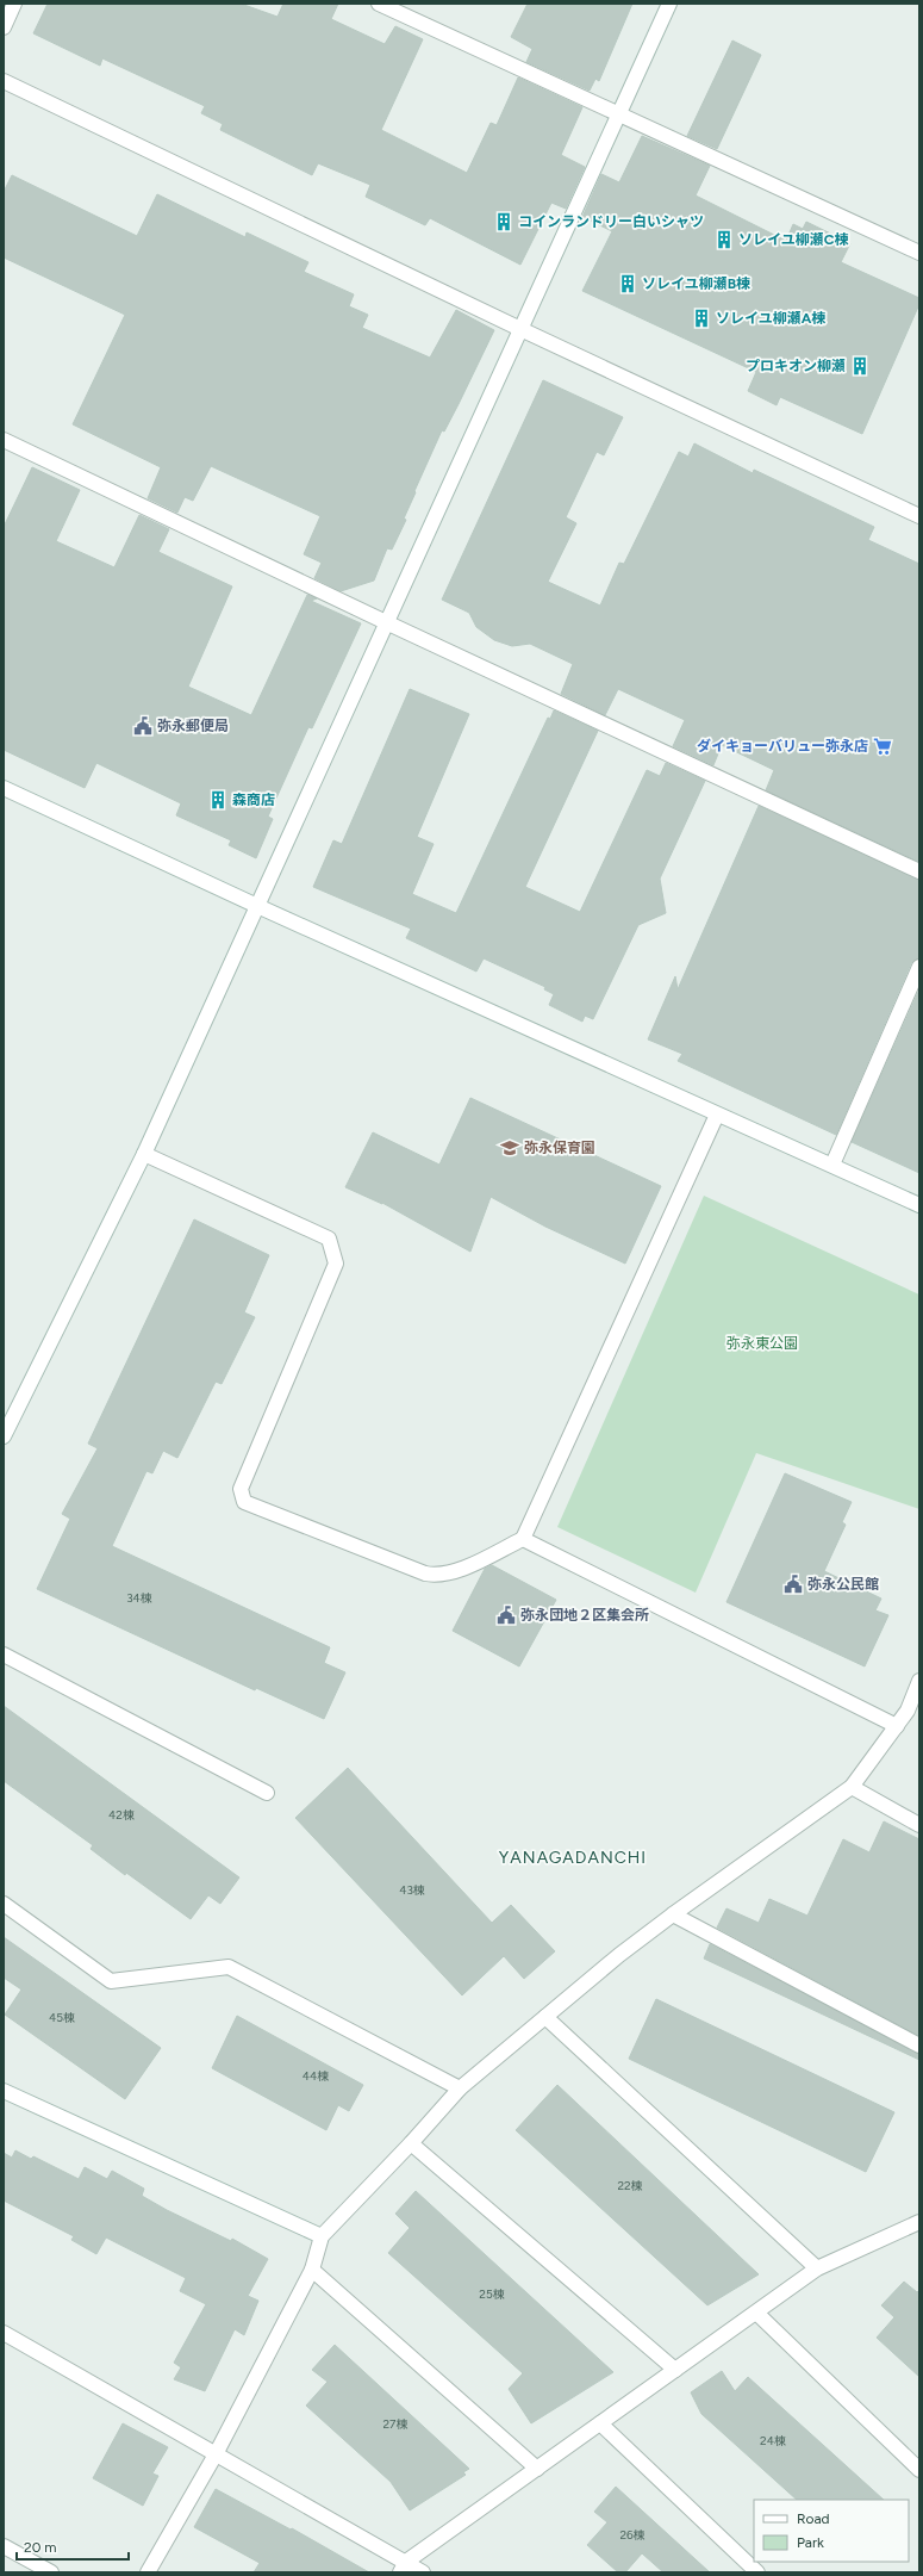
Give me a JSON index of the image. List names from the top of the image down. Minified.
{"districts":["YANAGADANCHI"],"parks":["弥永東公園"],"places":{"building":["コインランドリー白いシャツ","ソレイユ柳瀬C棟","ソレイユ柳瀬B棟","ソレイユ柳瀬A棟","プロキオン柳瀬","森商店"],"public building":["弥永郵便局","弥永公民館","弥永団地２区集会所"],"supermarket":["ダイキョーバリュー弥永店"],"school or university":["弥永保育園"]},"house_numbers":["34棟","42棟","43棟","45棟","44棟","22棟","25棟","27棟","24棟","26棟"],"legend":["Road","Park"],"scale_bar":"20 m"}
